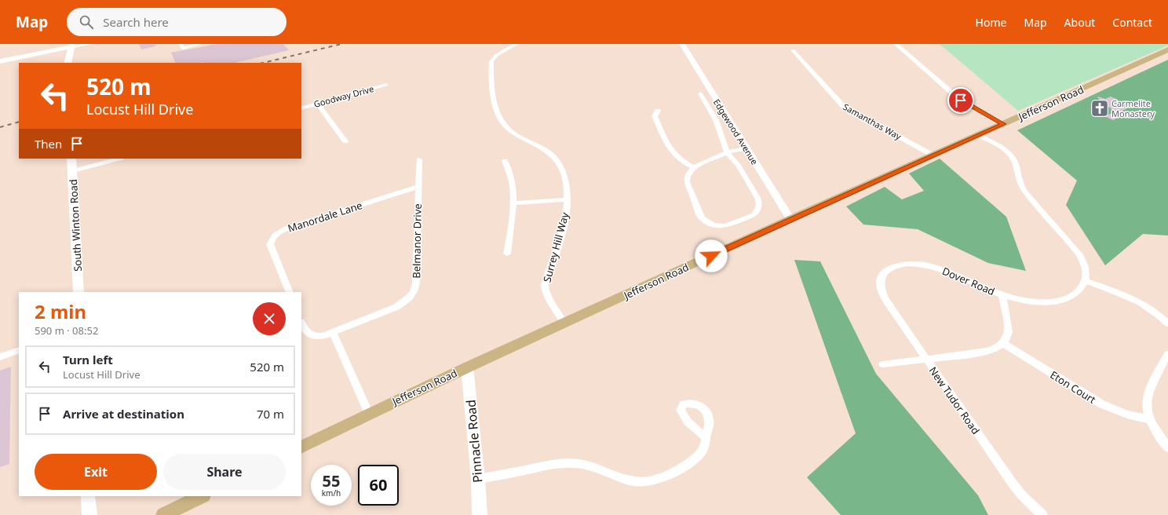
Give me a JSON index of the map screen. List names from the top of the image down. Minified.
{"streets":{"main road":["Jefferson Road"],"street":["Goodway Drive","Samanthas Way","Edgewood Avenue","Manordale Lane","South Winton Road","Belmanor Drive","Surrey Hill Way","Dover Road","Eton Court","New Tudor Road","Pinnacle Road"]},"crossings":[["Jefferson Road","Samanthas Way"],["Jefferson Road","Edgewood Avenue"],["Jefferson Road","Surrey Hill Way"],["Jefferson Road","Pinnacle Road"],["Manordale Lane","Belmanor Drive"],["Dover Road","Eton Court"],["Dover Road","New Tudor Road"]],"places":{"church":["Carmelite Monastery"]},"page":{"header":"Map","search":"Search here","nav":["Home","Map","About","Contact"],"turn":["520 m","Locust Hill Drive"],"then":"Then","heading":["2 min","590 m · 08:52"],"list":[{"name":"Turn left","note":"Locust Hill Drive","value":"520 m"},{"name":"Arrive at destination","value":"70 m"}],"buttons":["Exit","Share"],"speed":"55 km/h","limit":"60"}}
